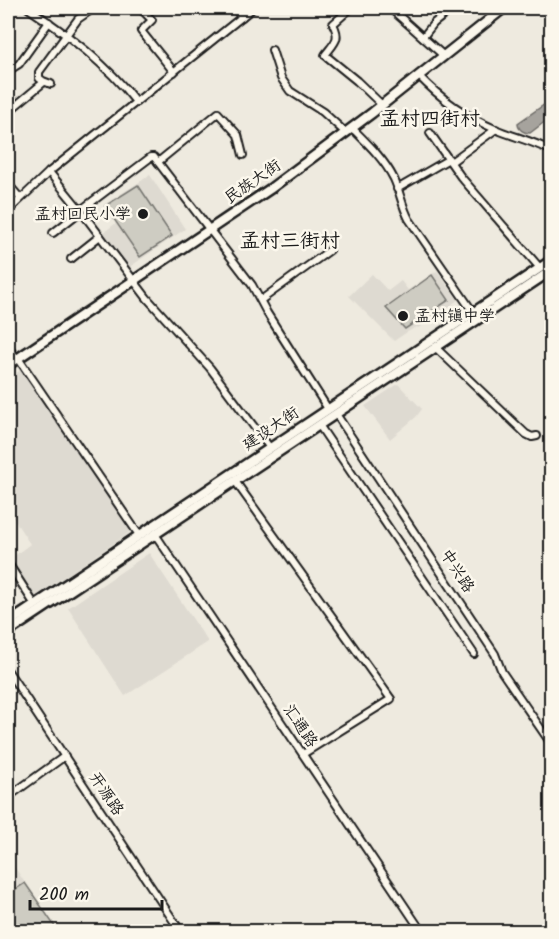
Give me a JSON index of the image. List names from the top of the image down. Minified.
{"streets":{"main road":["民族大街","建设大街"],"street":["中兴路","汇通路","开源路"]},"crossings":[["民族大街","中兴路"],["建设大街","中兴路"],["建设大街","汇通路"]],"districts":["孟村四街村","孟村三街村"],"places":["孟村回民小学","孟村镇中学"],"scale_bar":"200 m"}
